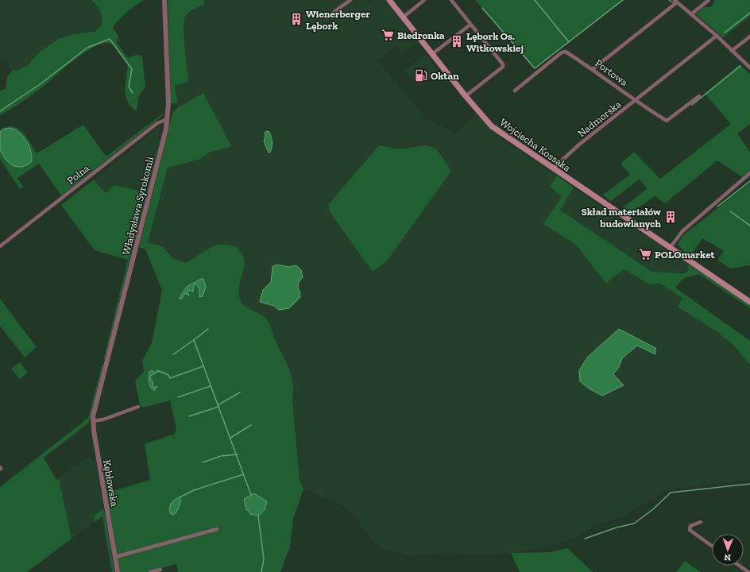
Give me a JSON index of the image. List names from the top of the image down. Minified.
{"streets":{"main road":["Wojciecha Kossaka"],"street":["Portowa","Nadmorska","Polna","Władysława Syrokomli","Kębłowska"]},"crossings":[["Portowa","Nadmorska"],["Nadmorska","Wojciecha Kossaka"],["Polna","Władysława Syrokomli"],["Władysława Syrokomli","Kębłowska"]],"places":{"building":["Wienerberger Lębork","Lębork Os. Witkowskiej","Skład materiałów budowlanych"],"supermarket":["Biedronka","POLOmarket"],"fuel station":["Oktan"]},"north":"bottom"}
